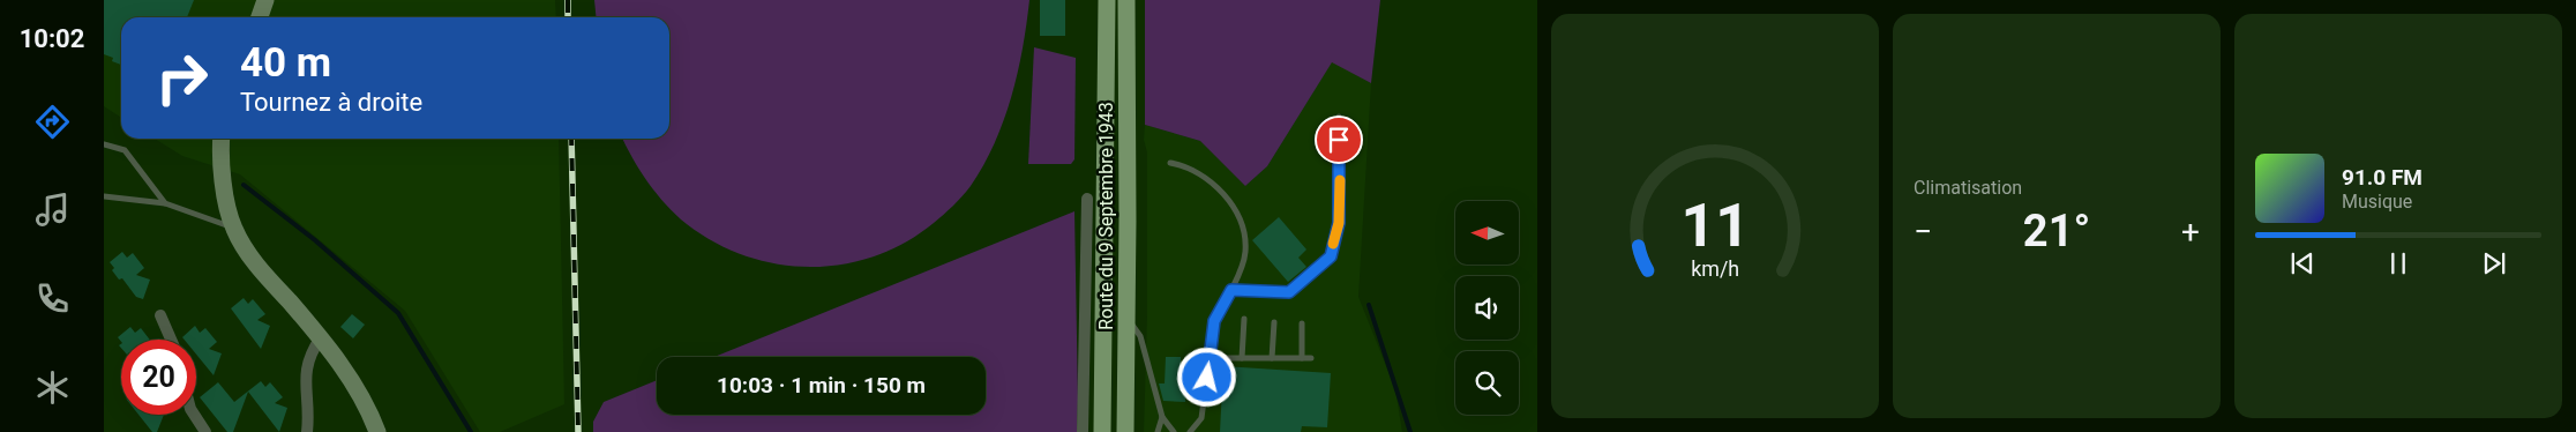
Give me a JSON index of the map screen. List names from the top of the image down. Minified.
{"streets":{"main road":["Route du 9 Septembre 1943"]},"north":"left","page":{"tabs":"10:02","tile":"Climatisation","turn":["40 m","Tournez à droite"],"song":["91.0 FM","Musique"],"heat":["−","21°","+"],"limit":"20","trip":"10:03 · 1 min · 150 m","gauge":["11","km/h"]}}
